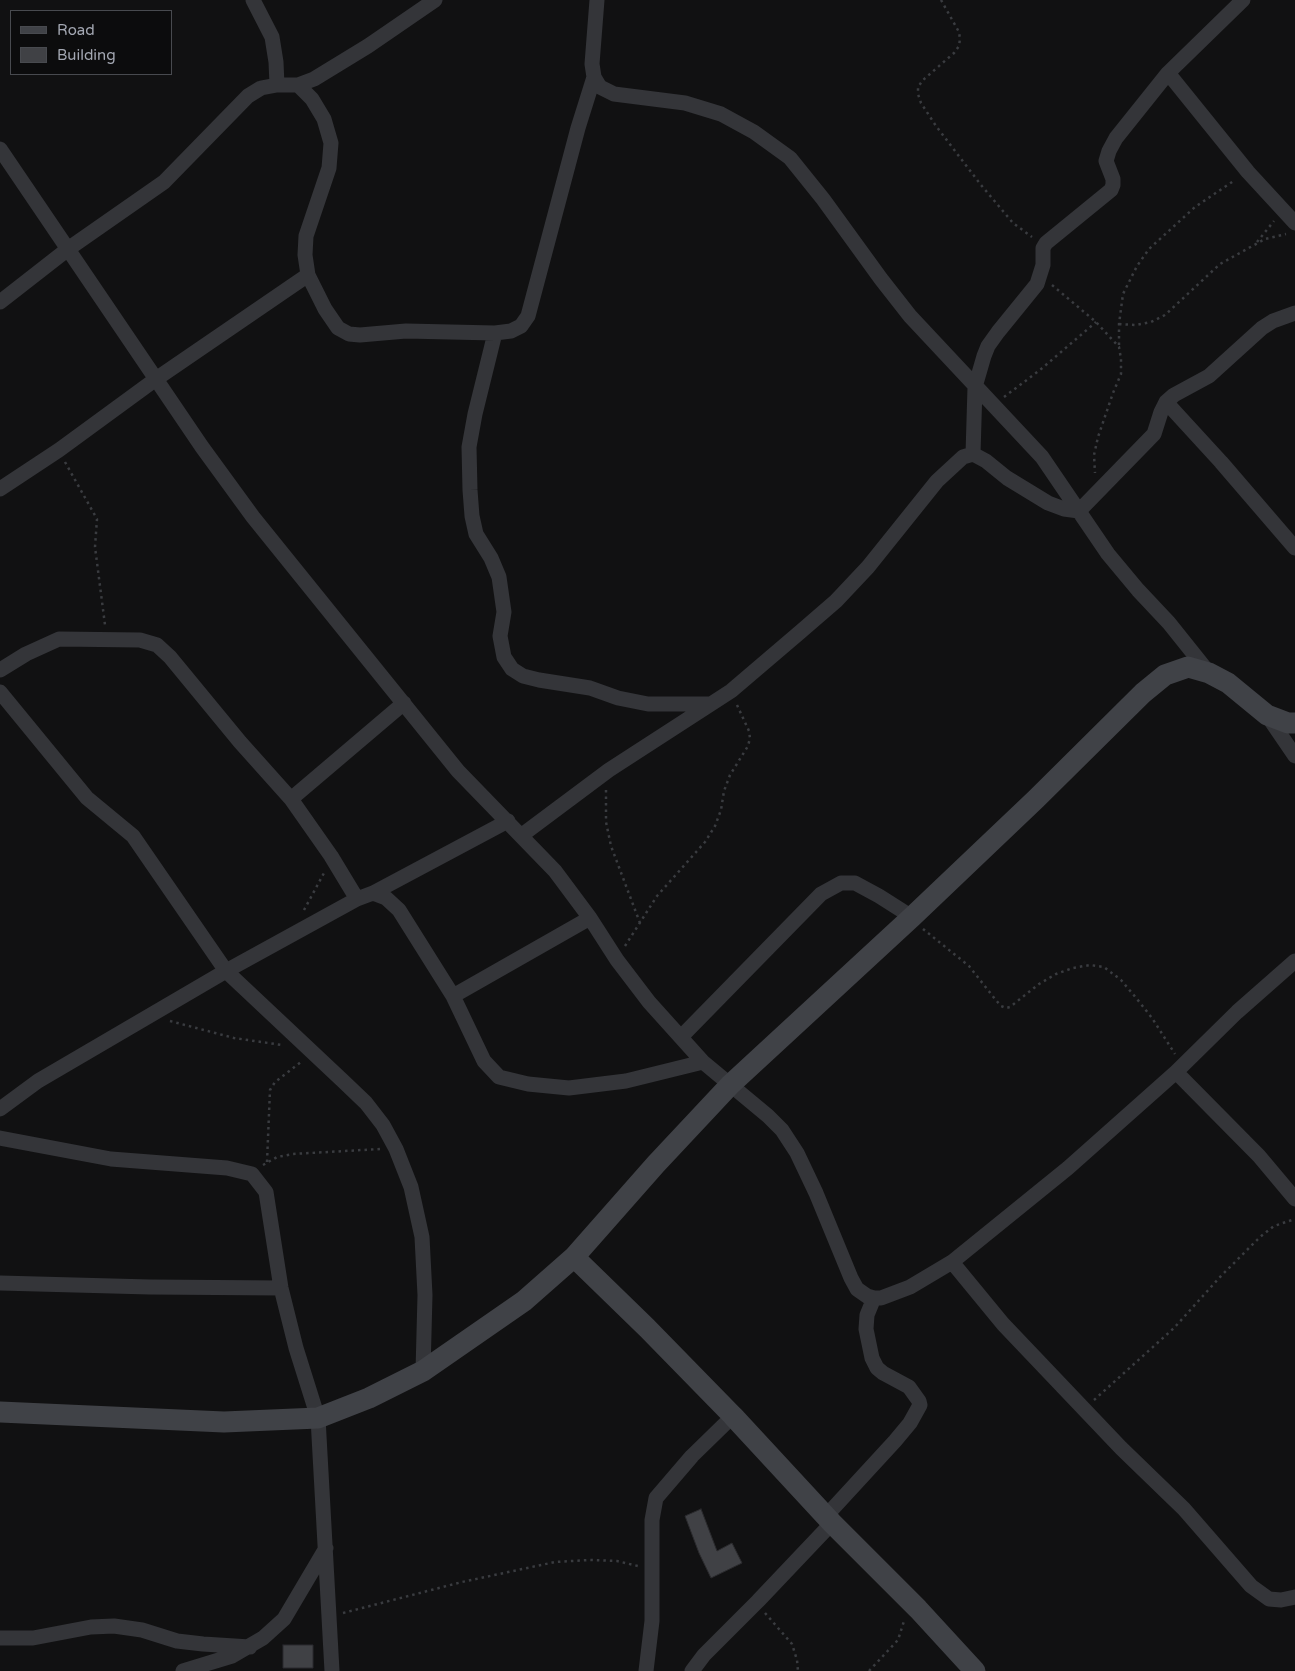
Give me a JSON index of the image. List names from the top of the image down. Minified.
{"legend":["Road","Building"]}
